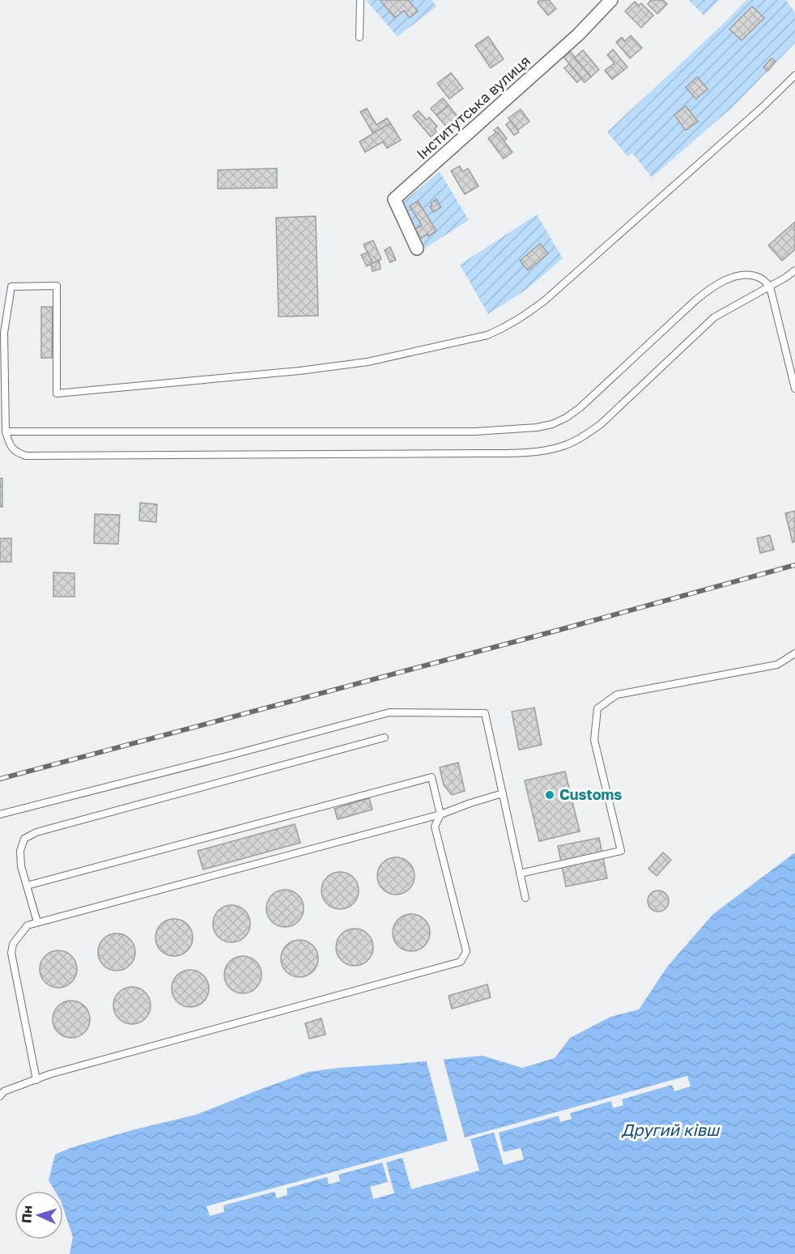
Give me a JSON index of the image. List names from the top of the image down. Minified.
{"streets":{"street":["Інститутська вулиця"]},"water":["Другий ківш"],"places":["Customs"],"north":"left"}
